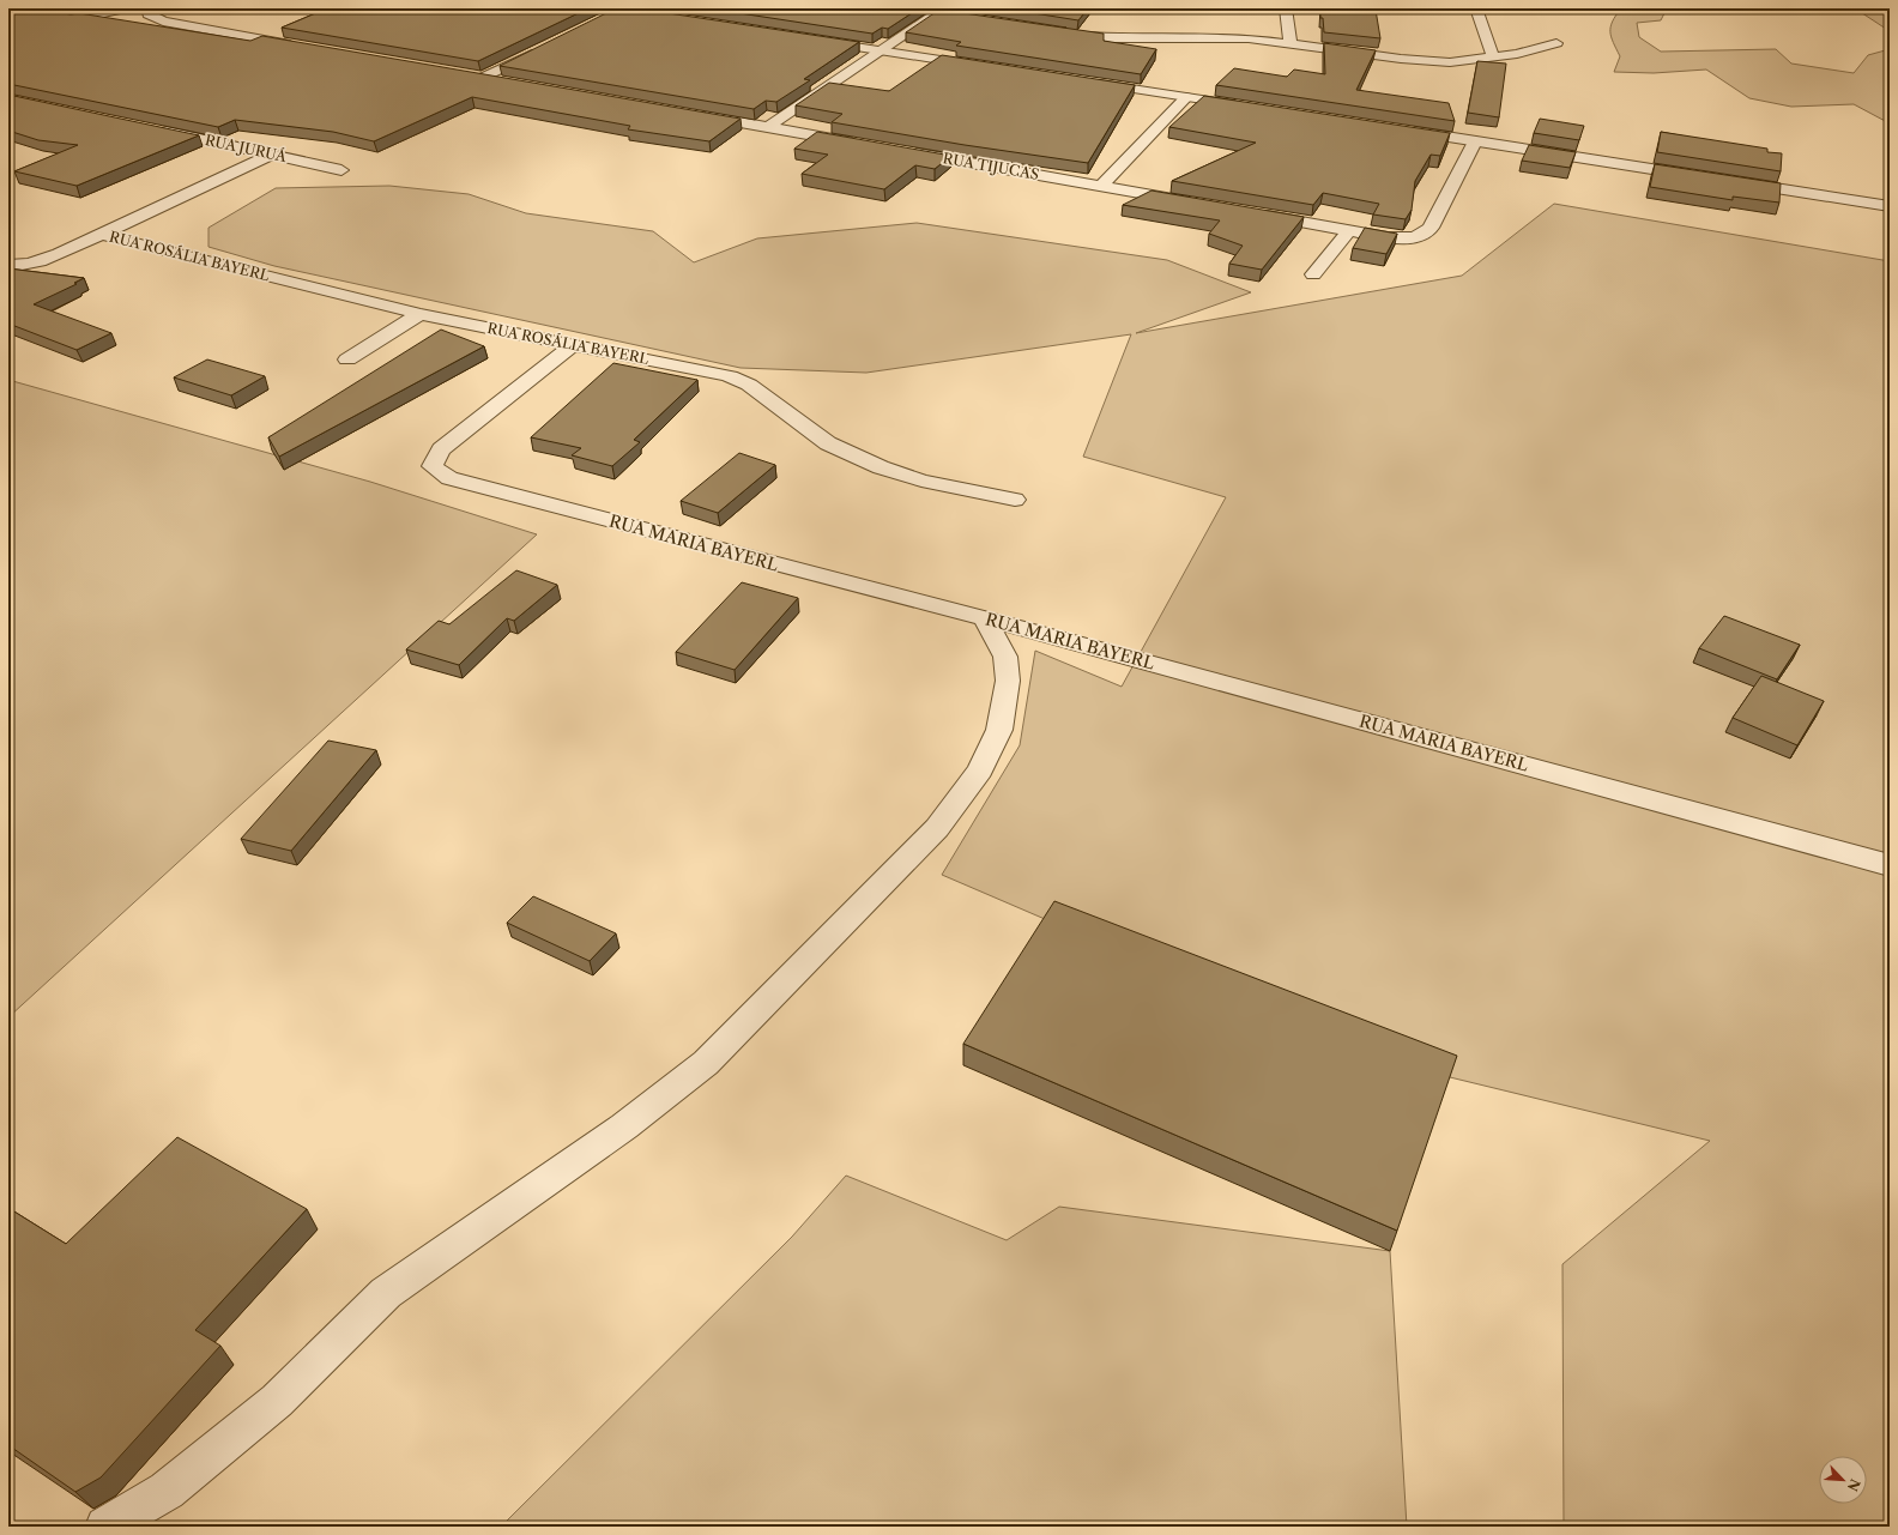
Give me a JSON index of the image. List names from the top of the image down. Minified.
{"streets":{"street":["RUA JURUÁ","RUA TIJUCAS","RUA ROSÁLIA BAYERL","RUA MARIA BAYERL"]},"crossings":[["RUA ROSÁLIA BAYERL","RUA MARIA BAYERL"]],"north":"bottom right"}
